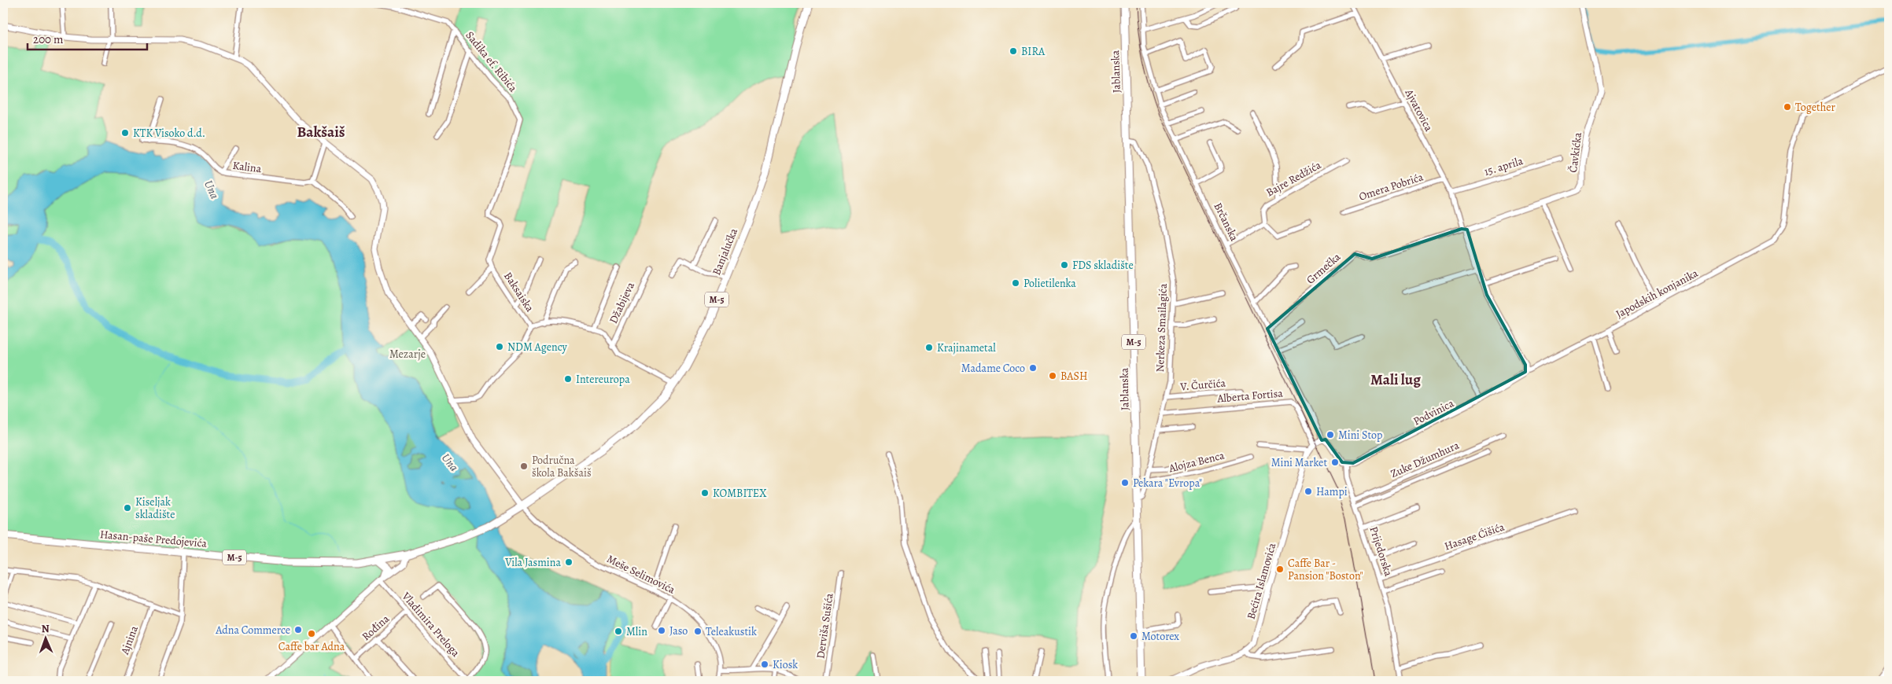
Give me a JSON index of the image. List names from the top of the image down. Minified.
{"streets":{"main road":["Jablanska","Banjalučka","M-5","Hasan-paše Predojevića"],"street":["Sadika ef. Ribića","Ajvatovica","Čavkićka","15. aprila","Kalina","Bajre Redžića","Omera Pobrića","Brčanska","Grmečka","Baksaiska","Japodskih konjanika","Džabijeva","Nerkeza Smailagića","V. Čurčića","Alberta Fortisa","Podvinica","Zuke Džumhura","Alojza Benca","Hasage Ćišića","Prijedorska","Meše Selimovića","Bećira Islamovića","Vladimira Preloga","Derviša Sušića","Rođina","Ajnina"]},"crossings":[["Sadika ef. Ribića","Baksaiska"],["Jablanska","Nerkeza Smailagića"],["Ajvatovica","Čavkićka"],["Ajvatovica","15. aprila"],["Ajvatovica","Omera Pobrića"],["Ajvatovica","Grmečka"],["Ajvatovica","Japodskih konjanika"],["Ajvatovica","Podvinica"],["Čavkićka","Grmečka"],["Brčanska","Grmečka"],["Banjalučka","Hasan-paše Predojevića"],["Banjalučka","Meše Selimovića"],["Japodskih konjanika","Podvinica"],["Nerkeza Smailagića","V. Čurčića"],["Nerkeza Smailagića","Alberta Fortisa"],["Nerkeza Smailagića","Alojza Benca"],["Alberta Fortisa","Bećira Islamovića"],["Podvinica","Prijedorska"],["Zuke Džumhura","Prijedorska"],["Hasage Ćišića","Prijedorska"],["Vladimira Preloga","Rođina"]],"districts":["Bakšaiš","Mali lug"],"water":["Una"],"parks":["Mezarje"],"places":["BIRA","Together","KTK Visoko d.d.","FDS skladište","Polietilenka","NDM Agency","Krajinametal","Madame Coco","BASH","Intereuropa","Mini Stop","Mini Market","Područna škola Bakšaiš","Pekara \"Evropa\"","Hampi","KOMBITEX","Kiseljak skladište","Vila Jasmina","Caffe Bar - Pansion \"Boston\"","Adna Commerce","Jaso","Mlin","Teleakustik","Caffe bar Adna","Motorex","Kiosk"],"scale_bar":"200 m","north":"top"}
